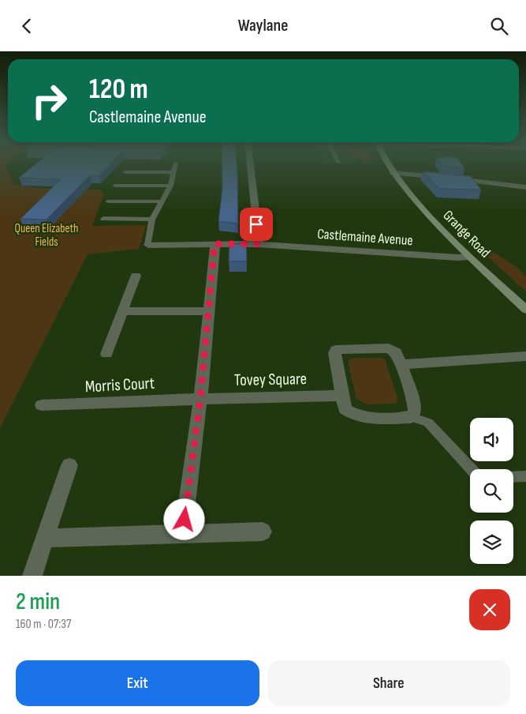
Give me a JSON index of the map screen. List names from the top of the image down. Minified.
{"streets":{"street":["Grange Road","Castlemaine Avenue","Tovey Square","Morris Court"]},"crossings":[["Grange Road","Castlemaine Avenue"],["Tovey Square","Morris Court"]],"parks":["Queen Elizabeth Fields"],"page":{"header":"Waylane","turn":["120 m","Castlemaine Avenue"],"heading":["2 min","160 m · 07:37"],"buttons":["Exit","Share"]}}
